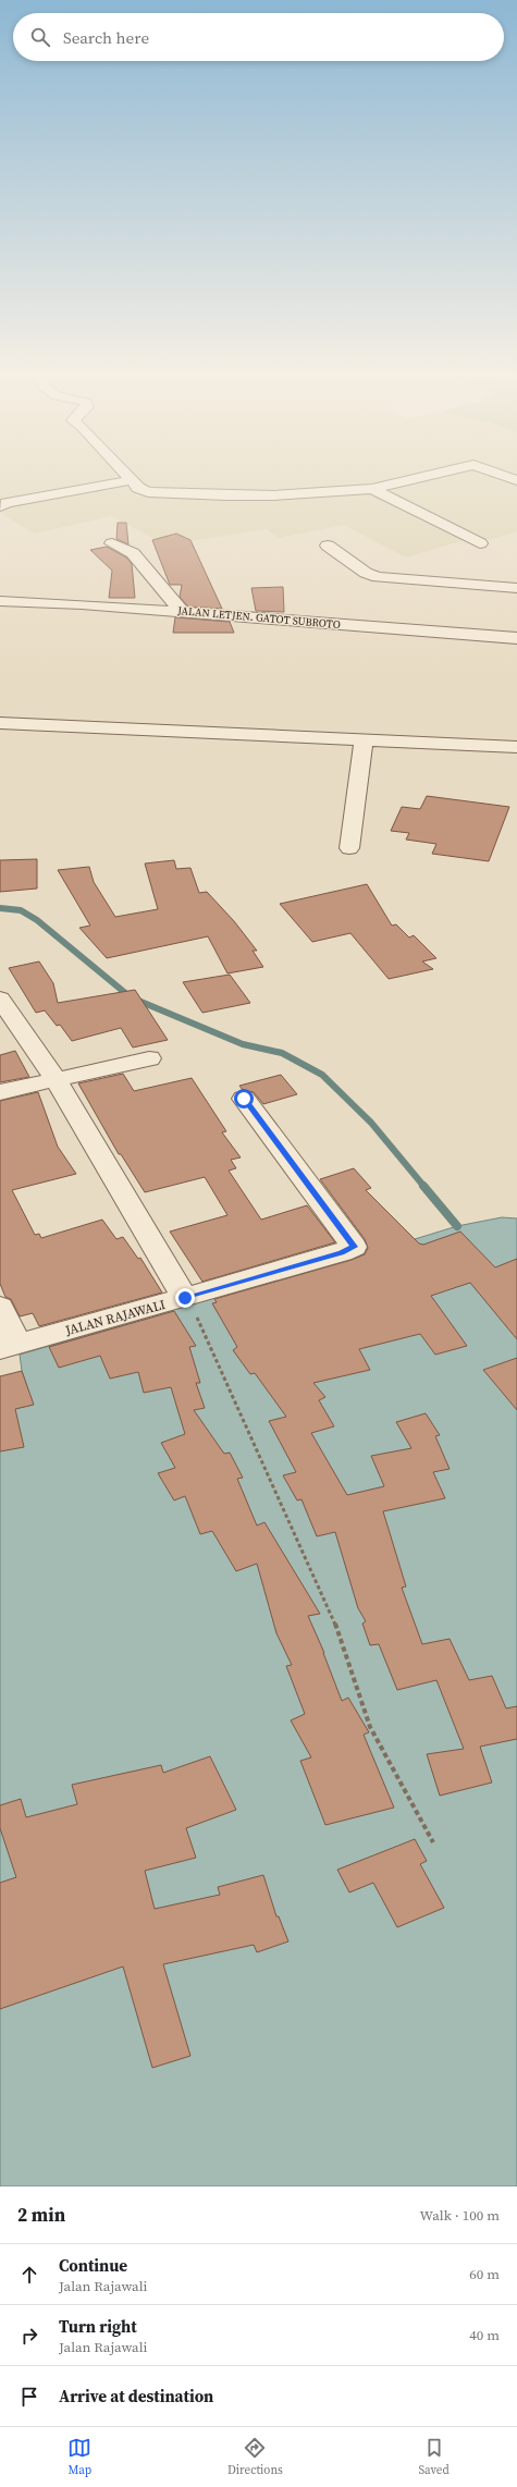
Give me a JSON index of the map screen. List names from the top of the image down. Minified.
{"streets":{"street":["JALAN LETJEN. GATOT SUBROTO","JALAN RAJAWALI"]},"page":{"search":"Search here","heading":["2 min","Walk · 100 m"],"list":[["Continue","Jalan Rajawali","60 m"],["Turn right","Jalan Rajawali","40 m"],"Arrive at destination"],"nav":["Map","Directions","Saved"]}}
